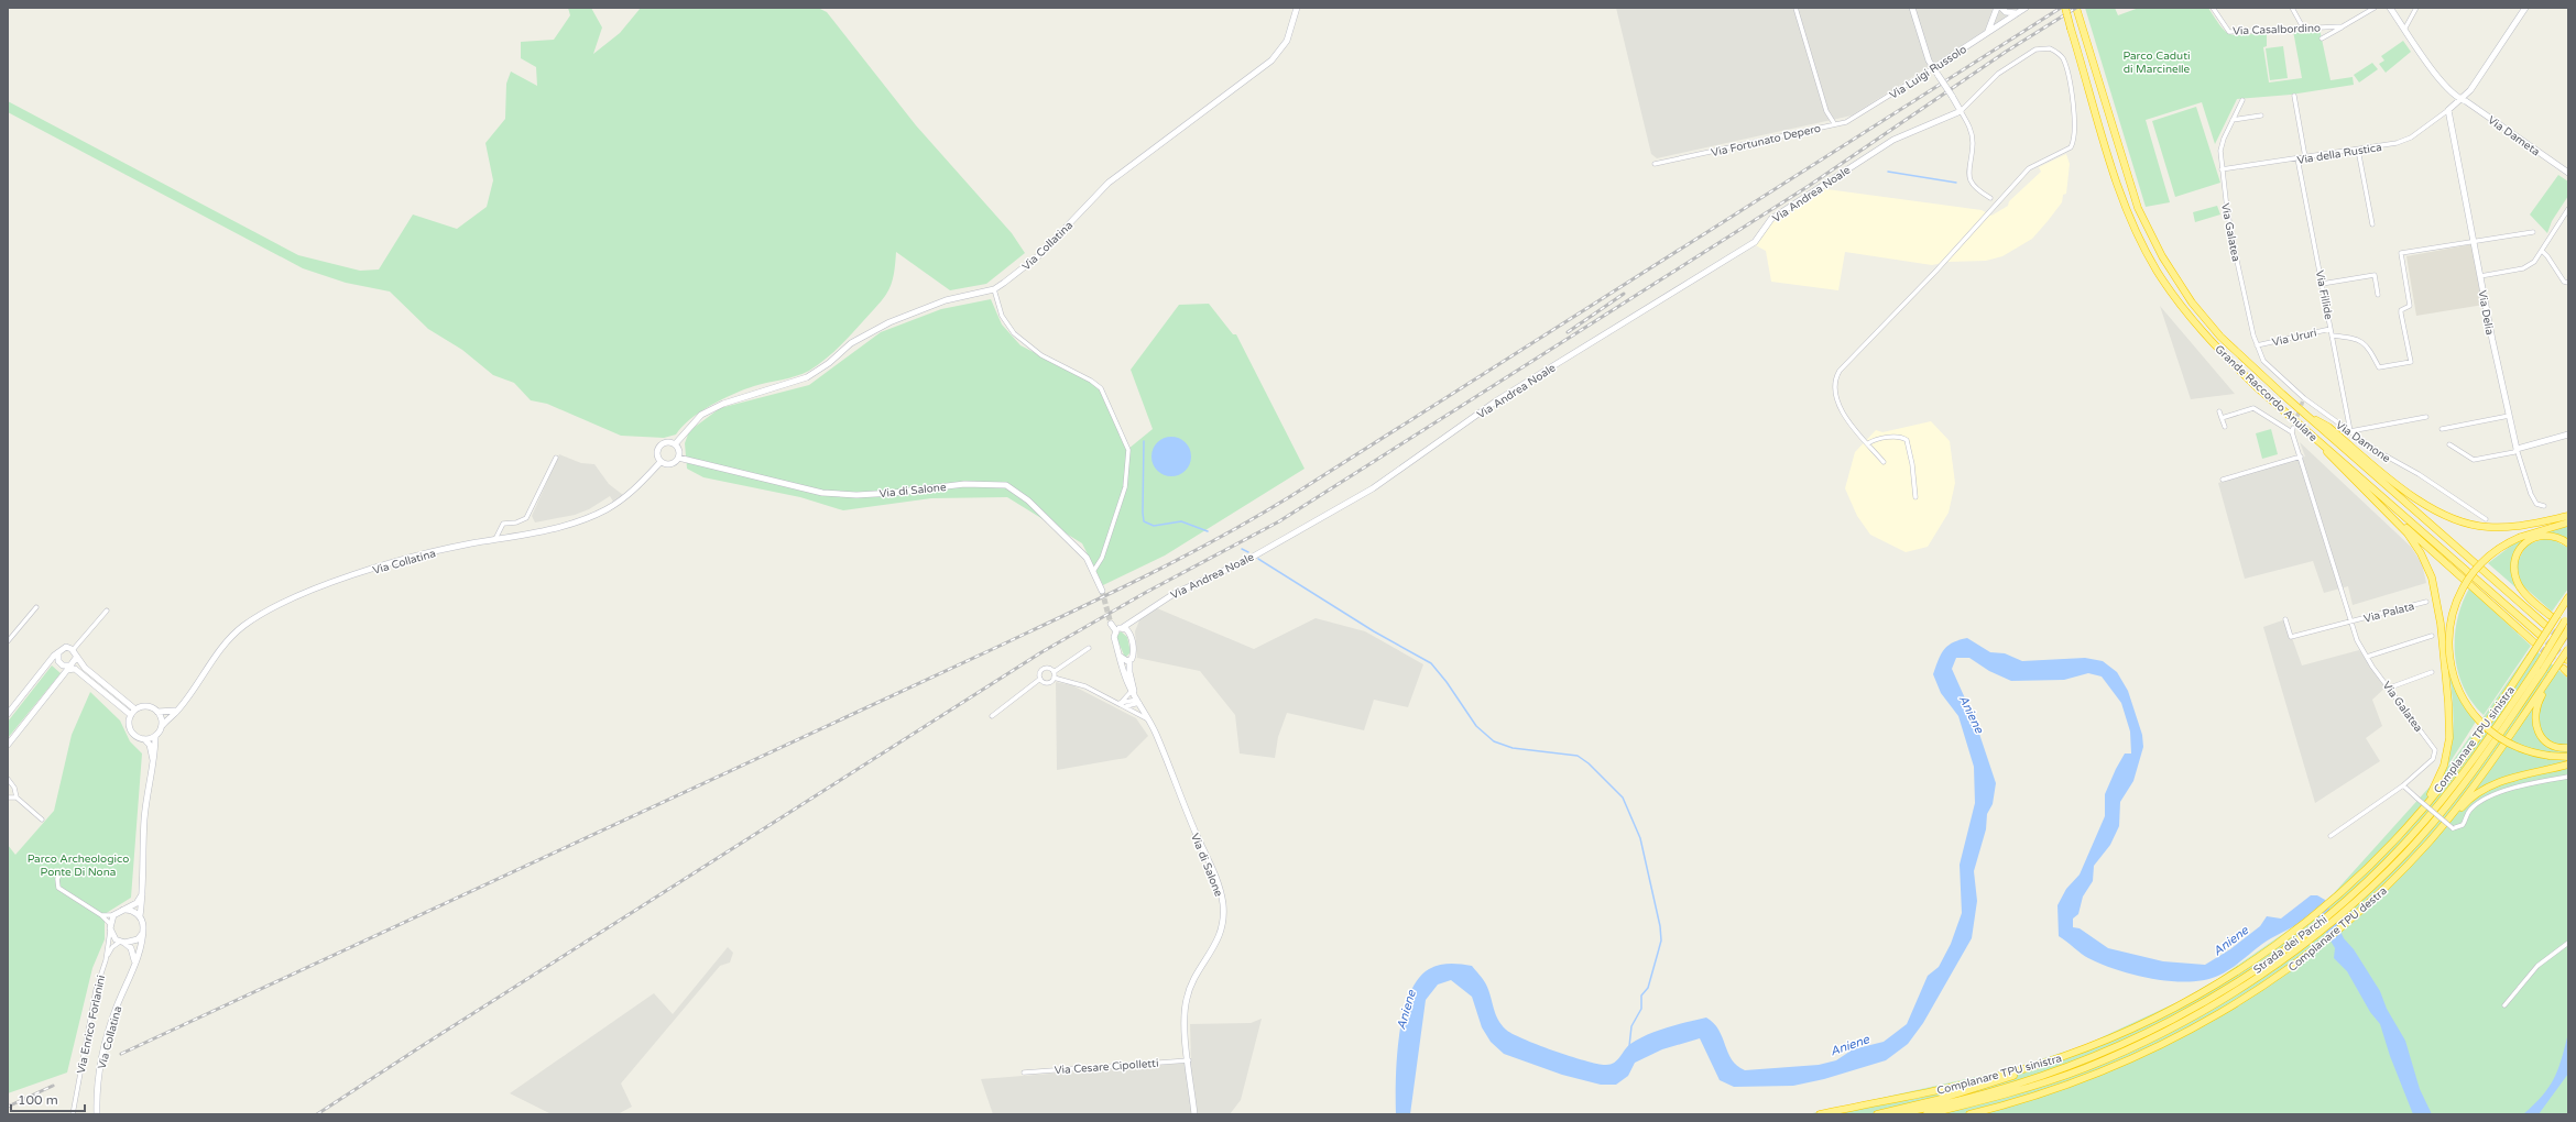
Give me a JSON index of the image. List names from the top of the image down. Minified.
{"streets":{"highway":["Grande Raccordo Anulare","Complanare TPU sinistra","Complanare TPU destra","Strada dei Parchi"],"street":["Via Casalbordino","Via Luigi Russolo","Via Dameta","Via Fortunato Depero","Via della Rustica","Via Andrea Noale","Via Galatea","Via Collatina","Via Fillide","Via Delia","Via Ururi","Via Damone","Via di Salone","Via Palata","Via Enrico Forlanini","Via Cesare Cipolletti"]},"crossings":[["Via Luigi Russolo","Via Fortunato Depero"],["Via della Rustica","Via Galatea"],["Via della Rustica","Via Fillide"],["Via della Rustica","Via Delia"],["Via Andrea Noale","Via di Salone"],["Via Galatea","Via Ururi"],["Via Galatea","Via Damone"],["Via Galatea","Via Palata"],["Via Collatina","Via di Salone"],["Via Collatina","Via Enrico Forlanini"],["Via Fillide","Via Ururi"],["Via Fillide","Via Damone"],["Via Ururi","Via Damone"],["Via di Salone","Via Cesare Cipolletti"]],"water":["Aniene"],"parks":["Parco Caduti di Marcinelle","Parco Archeologico Ponte Di Nona"],"scale_bar":"100 m"}
